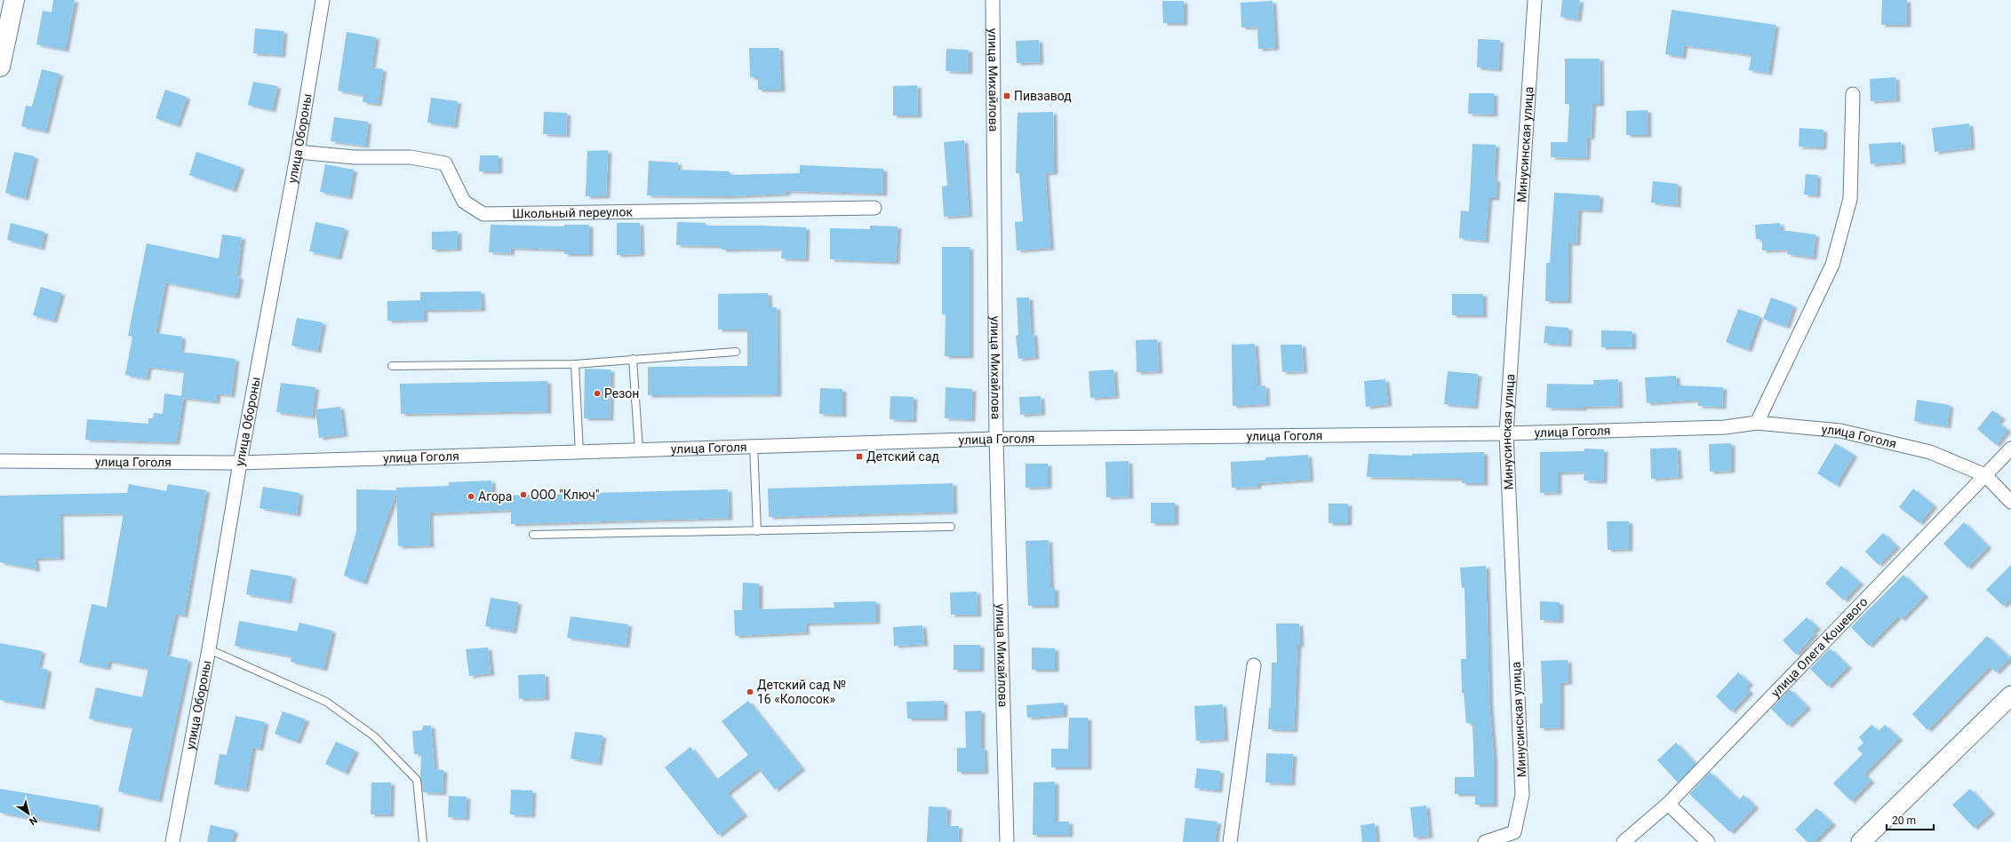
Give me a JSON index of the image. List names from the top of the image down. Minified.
{"streets":{"street":["улица Михайлова","улица Обороны","Минусинская улица","Школьный переулок","улица Гоголя","улица Олега Кошевого"]},"crossings":[["улица Михайлова","улица Гоголя"],["улица Обороны","Школьный переулок"],["улица Обороны","улица Гоголя"],["Минусинская улица","улица Гоголя"],["улица Гоголя","улица Олега Кошевого"]],"places":{"transit":["Пивзавод","Детский сад"],"other":["Резон","ООО \"Ключ\"","Агора","Детский сад № 16 «Колосок»"]},"scale_bar":"20 m","north":"bottom right"}
